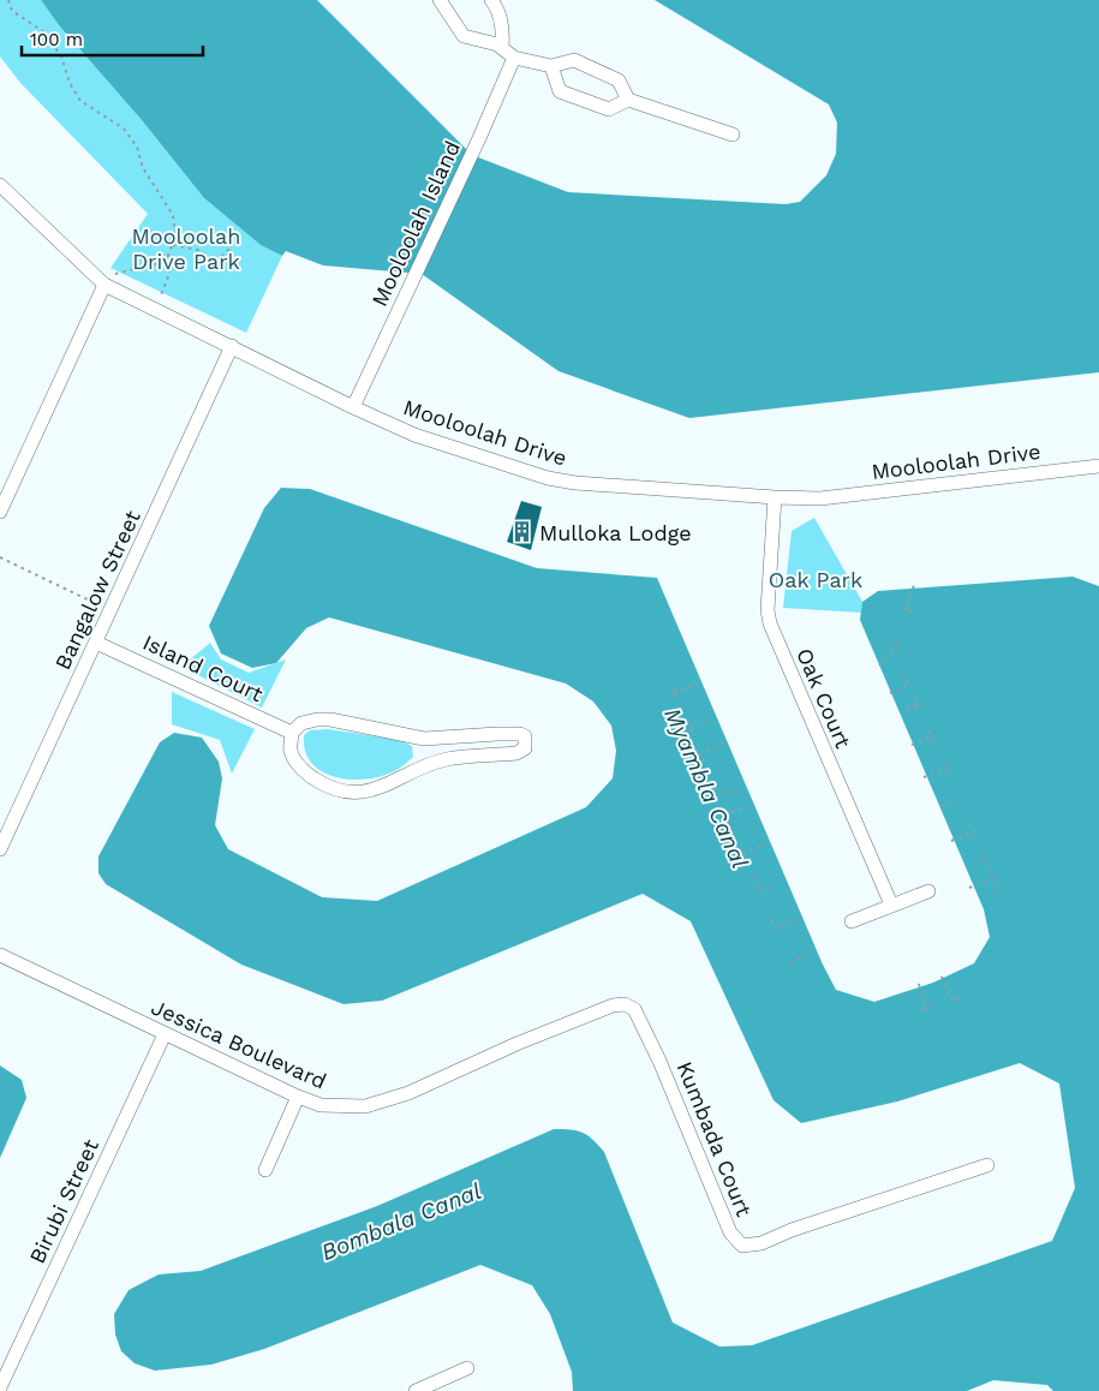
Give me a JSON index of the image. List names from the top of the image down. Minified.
{"streets":{"street":["Mooloolah Island","Mooloolah Drive","Bangalow Street","Island Court","Oak Court","Jessica Boulevard","Kumbada Court","Birubi Street"]},"crossings":[["Mooloolah Island","Mooloolah Drive"],["Mooloolah Drive","Bangalow Street"],["Mooloolah Drive","Oak Court"],["Bangalow Street","Island Court"],["Jessica Boulevard","Kumbada Court"],["Jessica Boulevard","Birubi Street"]],"water":["Myambla Canal","Bombala Canal"],"parks":["Mooloolah Drive Park","Oak Park"],"places":{"building":["Mulloka Lodge"]},"scale_bar":"100 m"}
